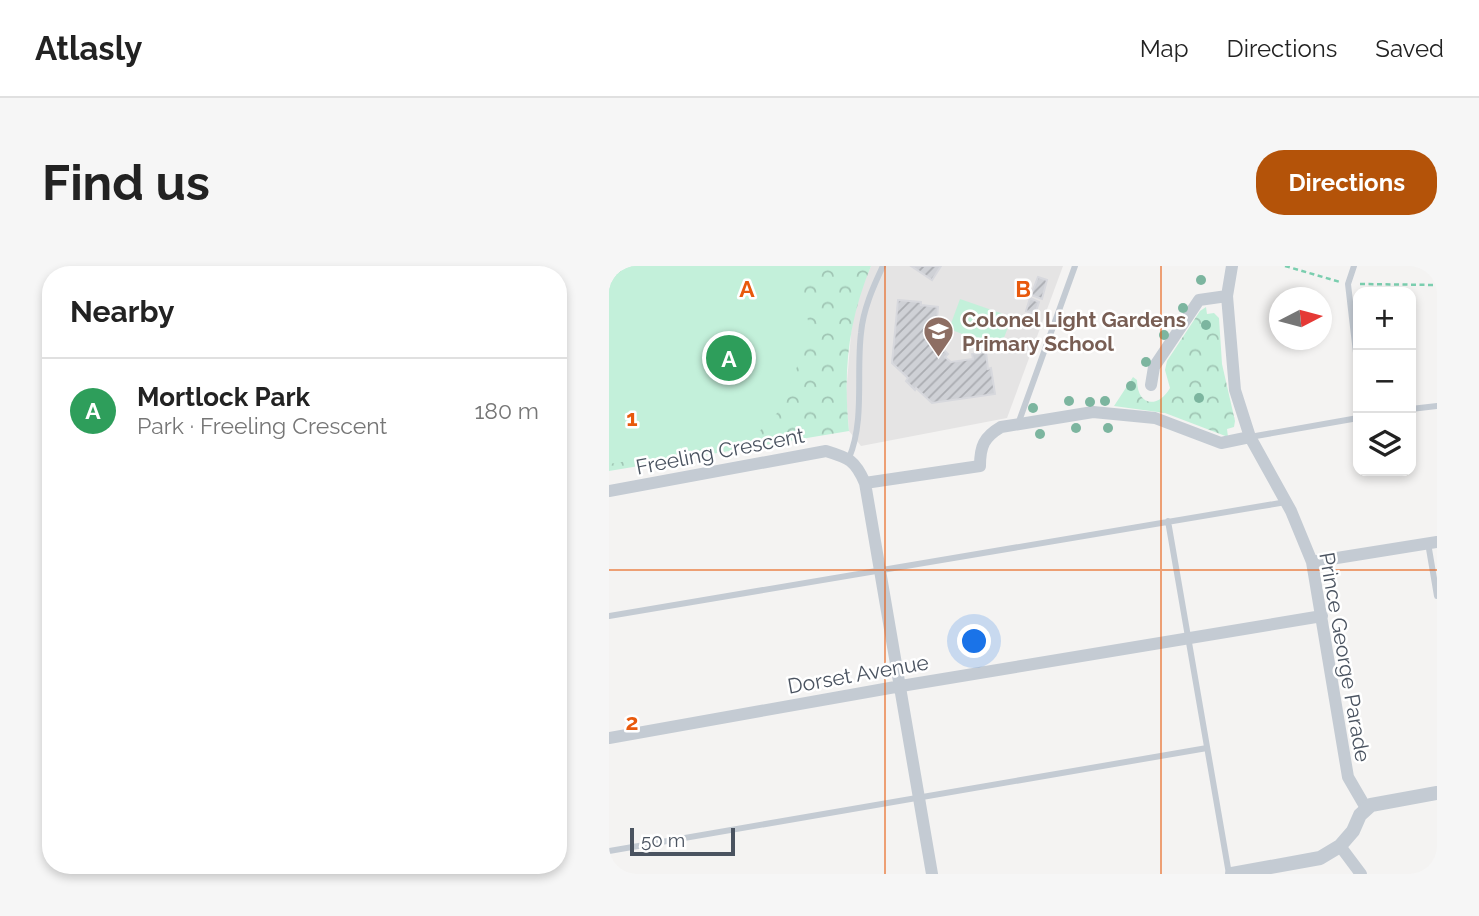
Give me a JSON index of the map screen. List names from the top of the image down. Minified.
{"streets":{"street":["Freeling Crescent","Prince George Parade","Dorset Avenue"]},"crossings":[["Prince George Parade","Dorset Avenue"]],"places":{"school or university":["Colonel Light Gardens Primary School"]},"scale_bar":"50 m","north":"right","page":{"header":"Atlasly","nav":["Map","Directions","Saved"],"buttons":"Directions","title":"Find us","heading":"Nearby","map_buttons":["+","−"],"pins":"A","list":[{"mark":"A","name":"Mortlock Park","note":"Park · Freeling Crescent","value":"180 m"}],"scale":"50 m"},"grid":{"columns":["A","B"],"rows":["1","2"]}}
